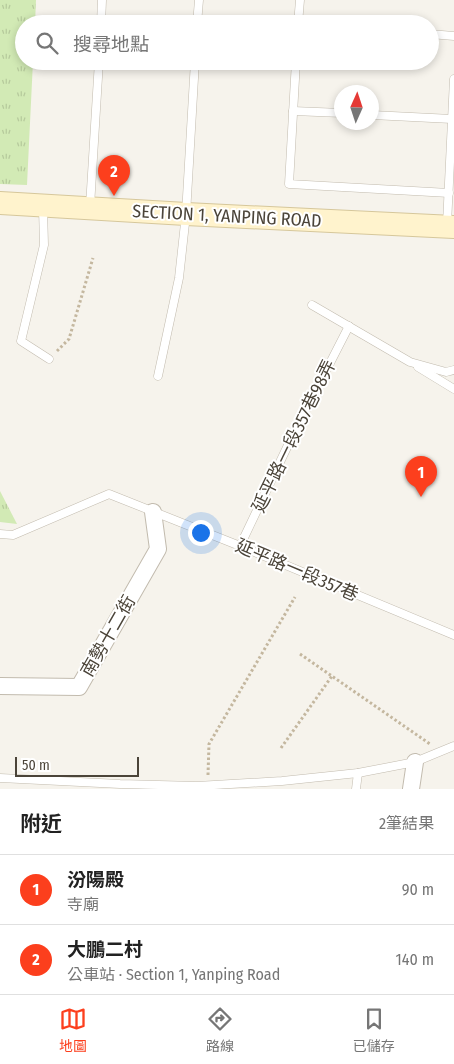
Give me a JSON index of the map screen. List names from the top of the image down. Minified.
{"streets":{"street":["SECTION 1, YANPING ROAD","南勢十二街"],"lane":["延平路一段357巷98弄","延平路一段357巷"]},"crossings":[["延平路一段357巷98弄","延平路一段357巷"],["延平路一段357巷","南勢十二街"]],"scale_bar":"50 m","north":"top","page":{"search":"搜尋地點","pins":["2","1"],"scale":"50 m","heading":["附近","2筆結果"],"list":[{"mark":"1","name":"汾陽殿","note":"寺廟","value":"90 m"},{"mark":"2","name":"大鵬二村","note":"公車站 · Section 1, Yanping Road","value":"140 m"}],"nav":["地圖","路線","已儲存"]}}
